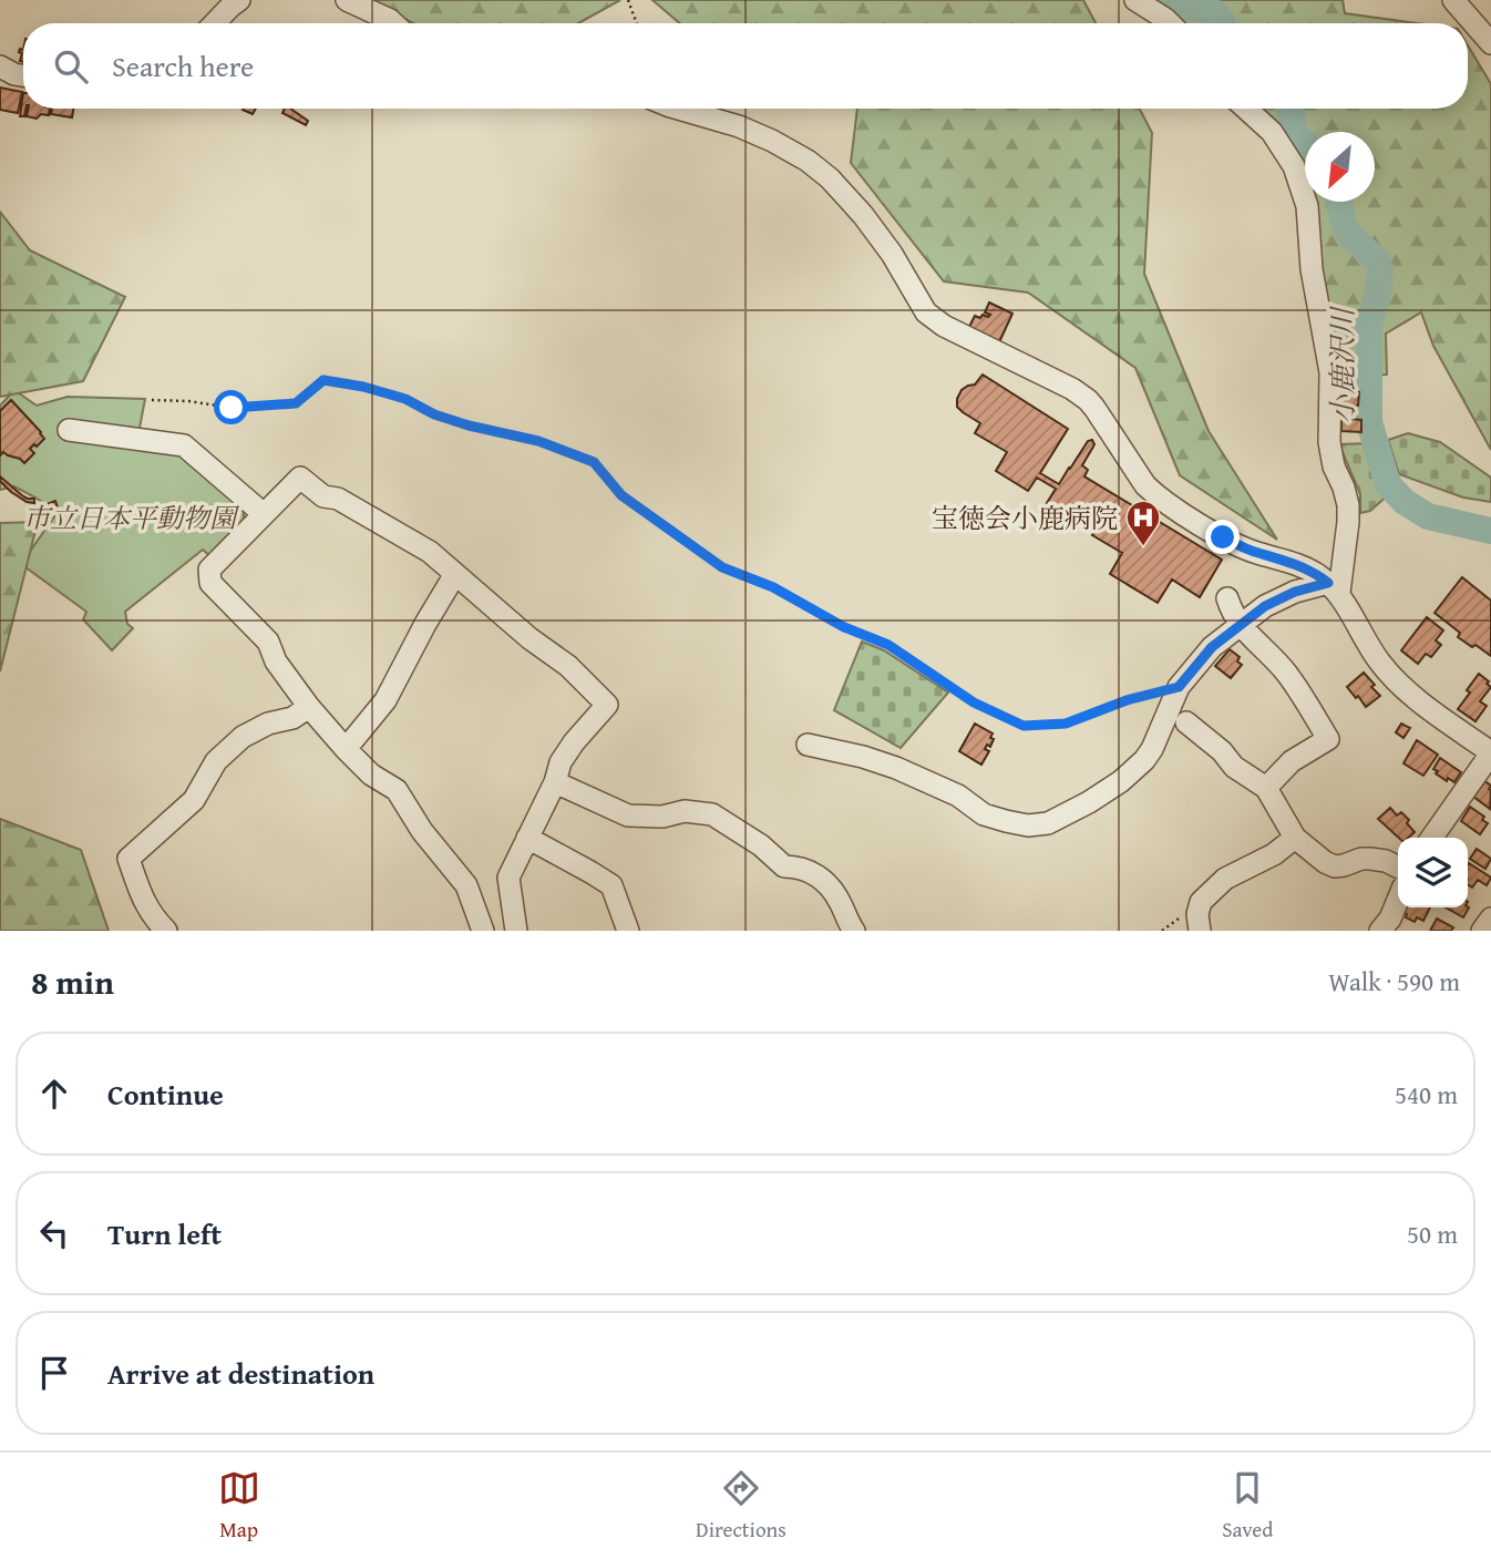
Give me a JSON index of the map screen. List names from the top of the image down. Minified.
{"water":["小鹿沢川"],"parks":["市立日本平動物園"],"places":{"hospital":["宝徳会小鹿病院"]},"north":"bottom left","page":{"search":"Search here","heading":["8 min","Walk · 590 m"],"list":[["Continue","540 m"],["Turn left","50 m"],"Arrive at destination"],"nav":["Map","Directions","Saved"]}}
